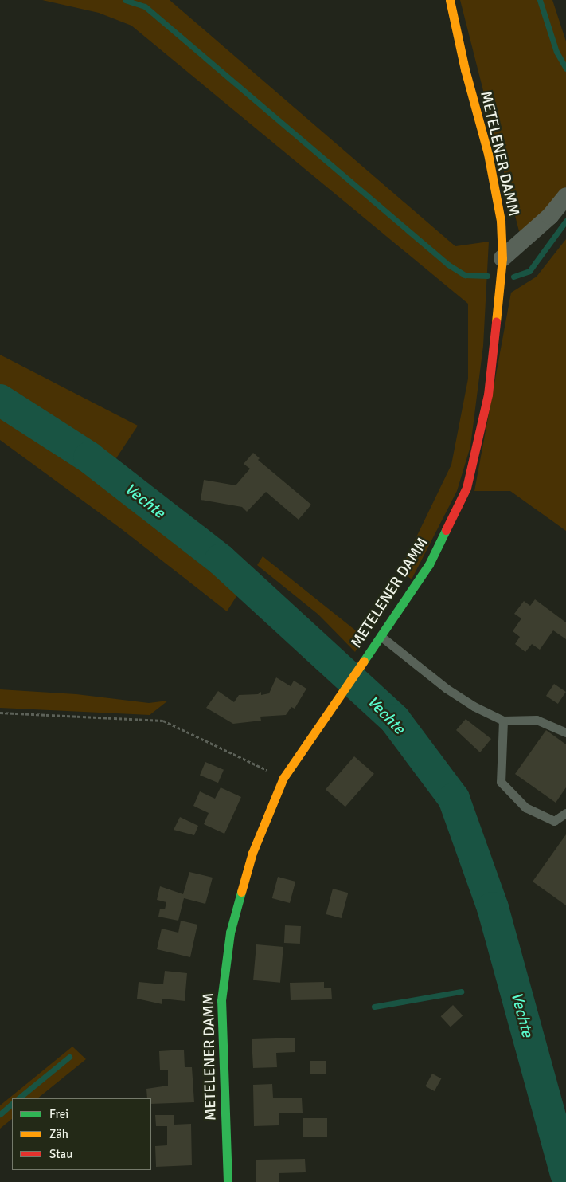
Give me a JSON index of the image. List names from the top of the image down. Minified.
{"streets":{"street":["METELENER DAMM"]},"water":["Vechte"],"legend":["Frei","Zäh","Stau"]}
